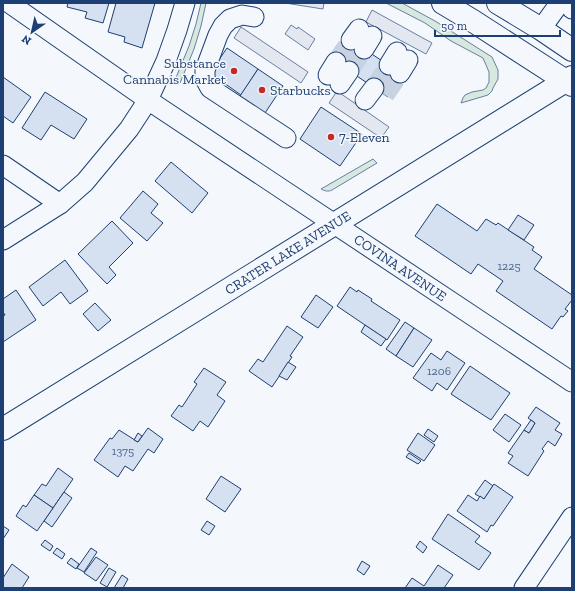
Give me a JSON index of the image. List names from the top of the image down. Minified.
{"streets":{"main road":["CRATER LAKE AVENUE"],"street":["COVINA AVENUE"]},"crossings":[["CRATER LAKE AVENUE","COVINA AVENUE"]],"places":["Substance Cannabis Market","Starbucks","7-Eleven"],"house_numbers":["1225","1206","1375"],"scale_bar":"50 m","north":"bottom left"}
